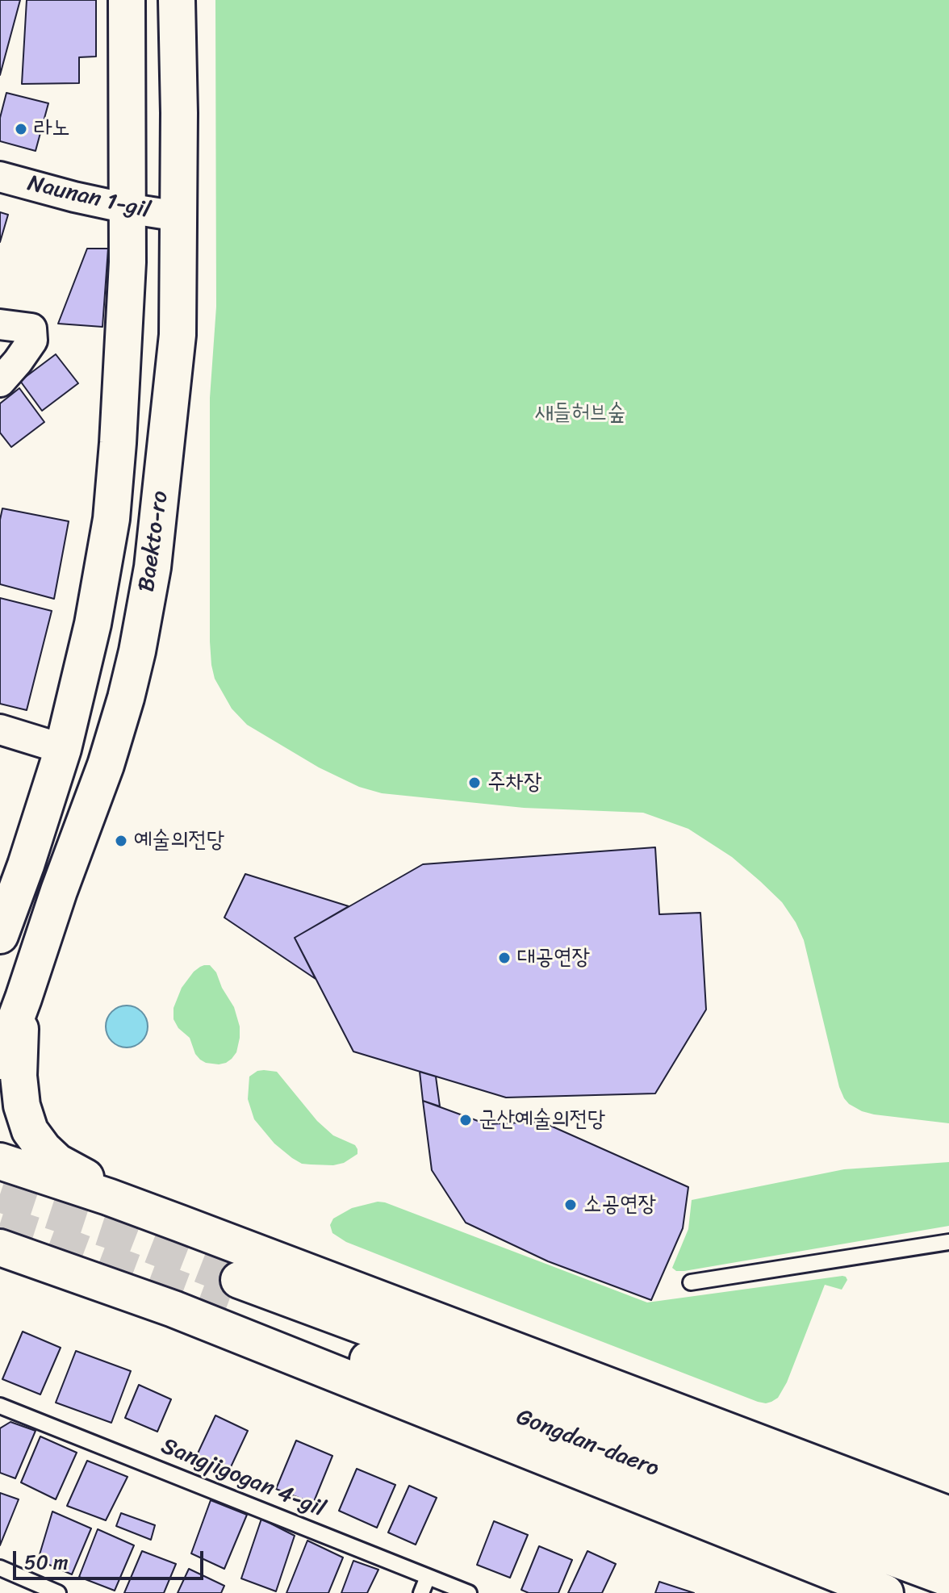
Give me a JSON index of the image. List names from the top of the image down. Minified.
{"streets":{"street":["Naunan 1-gil","Baekto-ro","Gongdan-daero"],"lane":["Sangjigogan 4-gil"]},"crossings":[["Naunan 1-gil","Baekto-ro"]],"parks":["새들허브숲"],"places":["라노","주차장","예술의전당","대공연장","군산예술의전당","소공연장"],"scale_bar":"50 m"}
